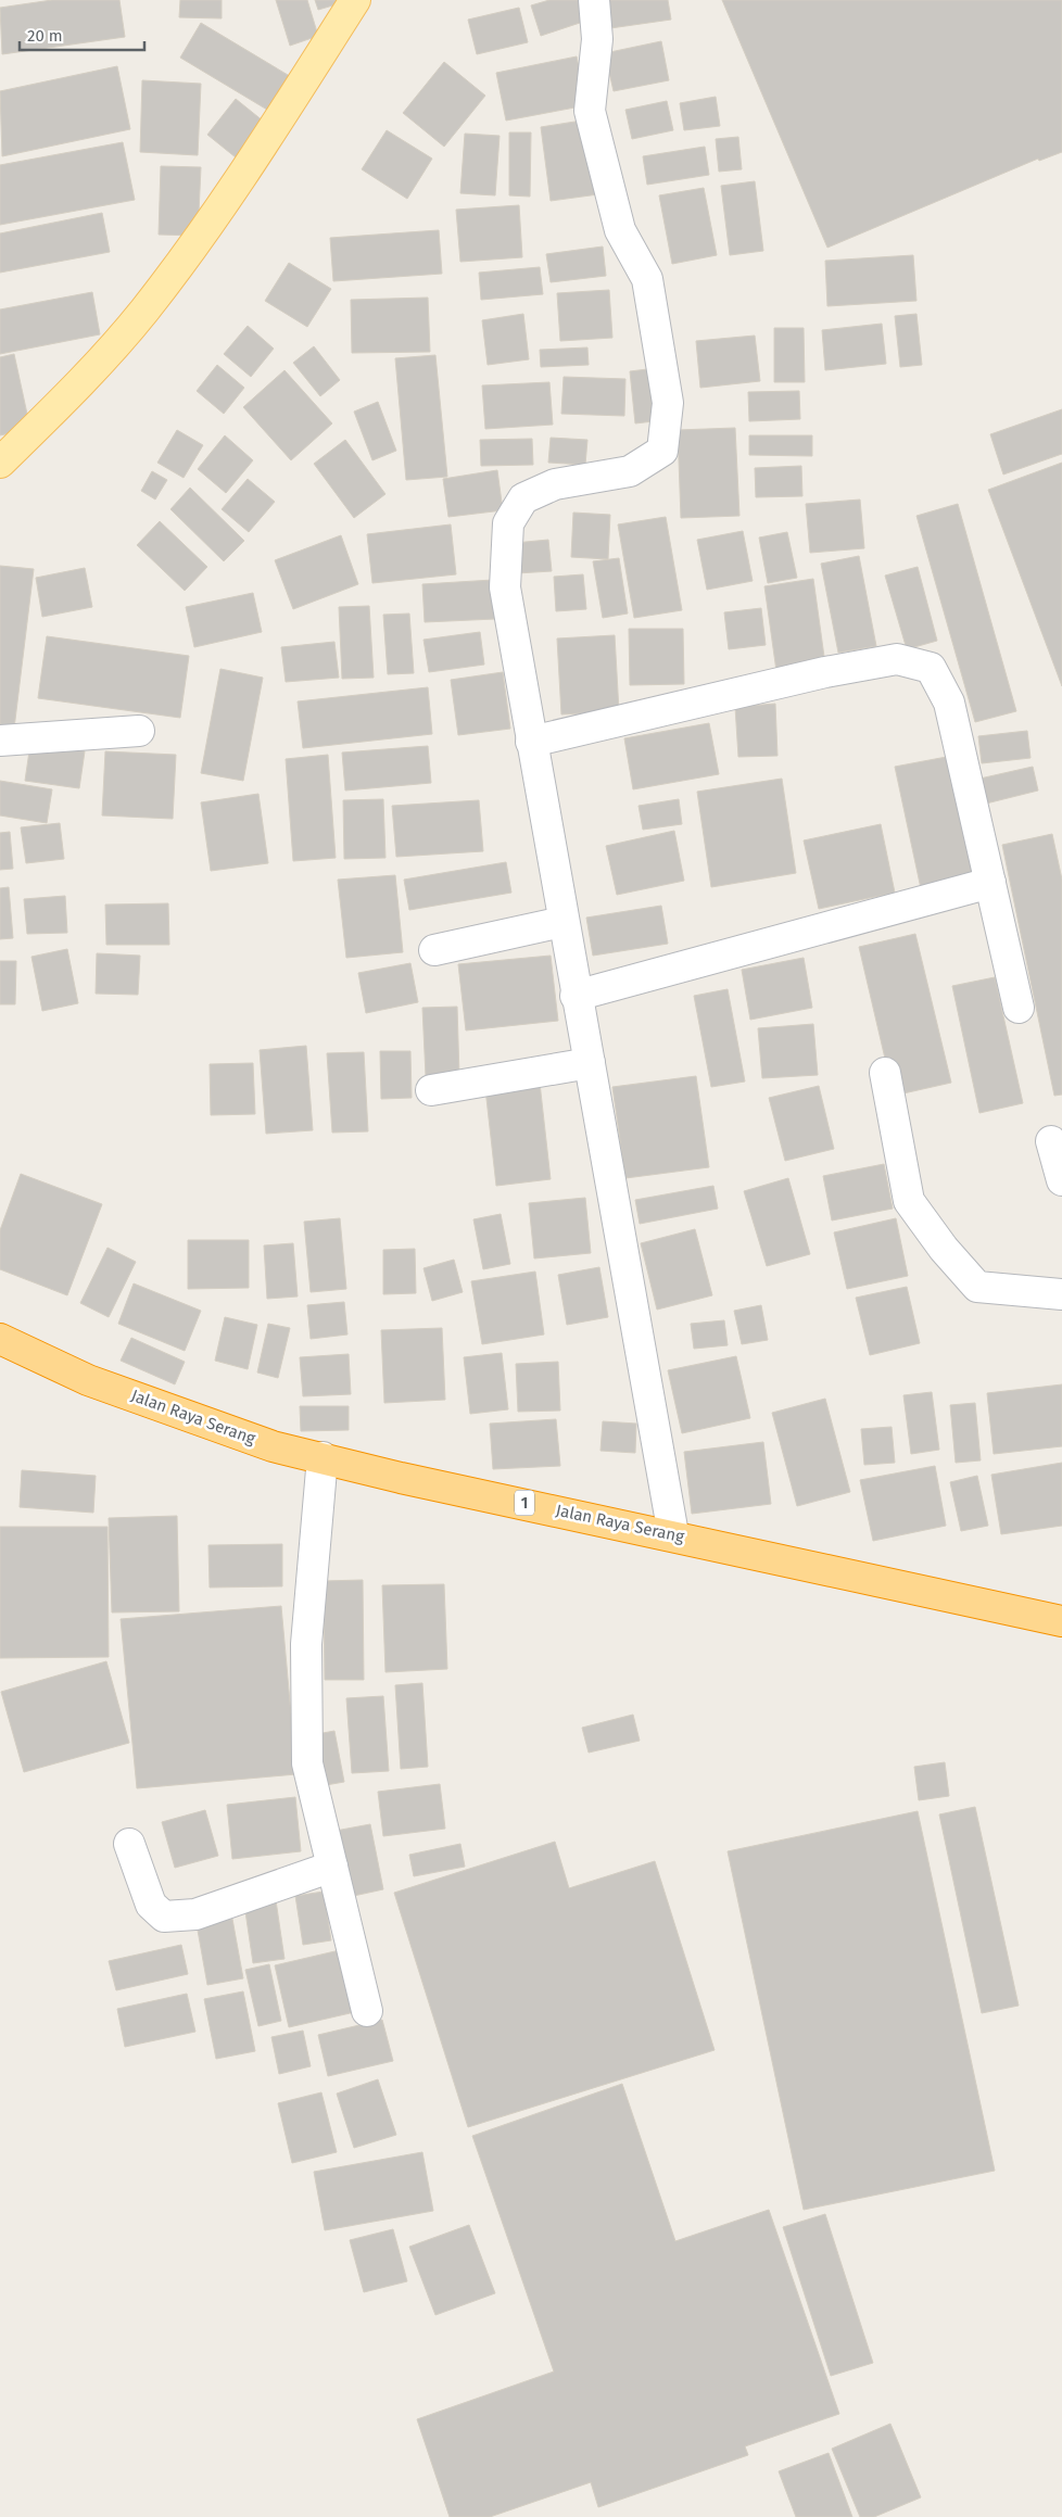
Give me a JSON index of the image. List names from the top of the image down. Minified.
{"streets":{"highway":["Jalan Raya Serang","1"]},"scale_bar":"20 m"}
